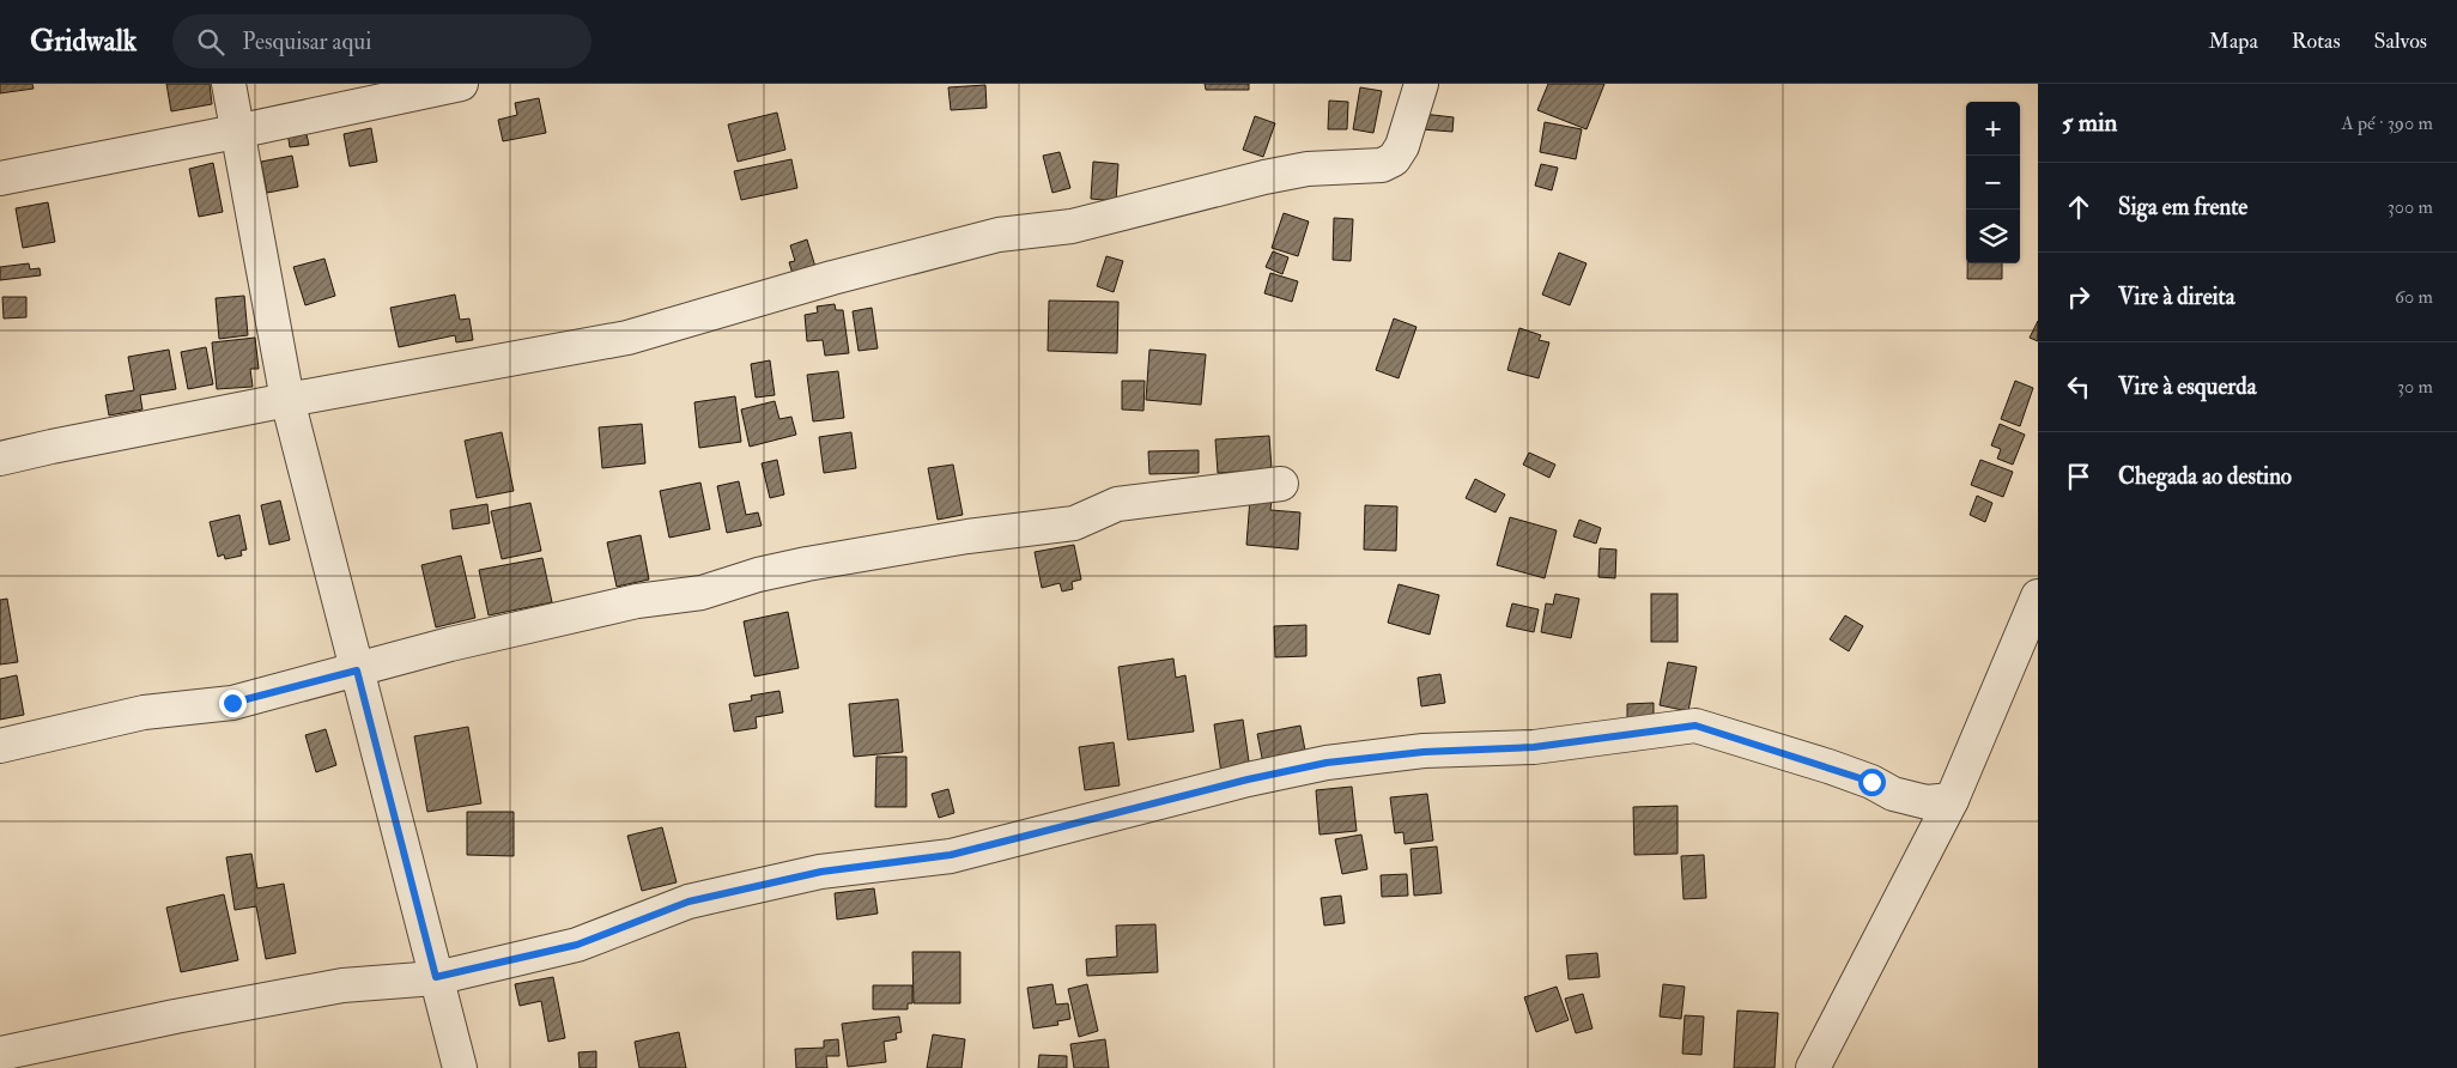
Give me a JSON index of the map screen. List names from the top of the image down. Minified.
{"page":{"header":"Gridwalk","search":"Pesquisar aqui","nav":["Mapa","Rotas","Salvos"],"heading":["5 min","A pé · 390 m"],"map_buttons":["+","−"],"list":[["Siga em frente","300 m"],["Vire à direita","60 m"],["Vire à esquerda","30 m"],"Chegada ao destino"]}}
